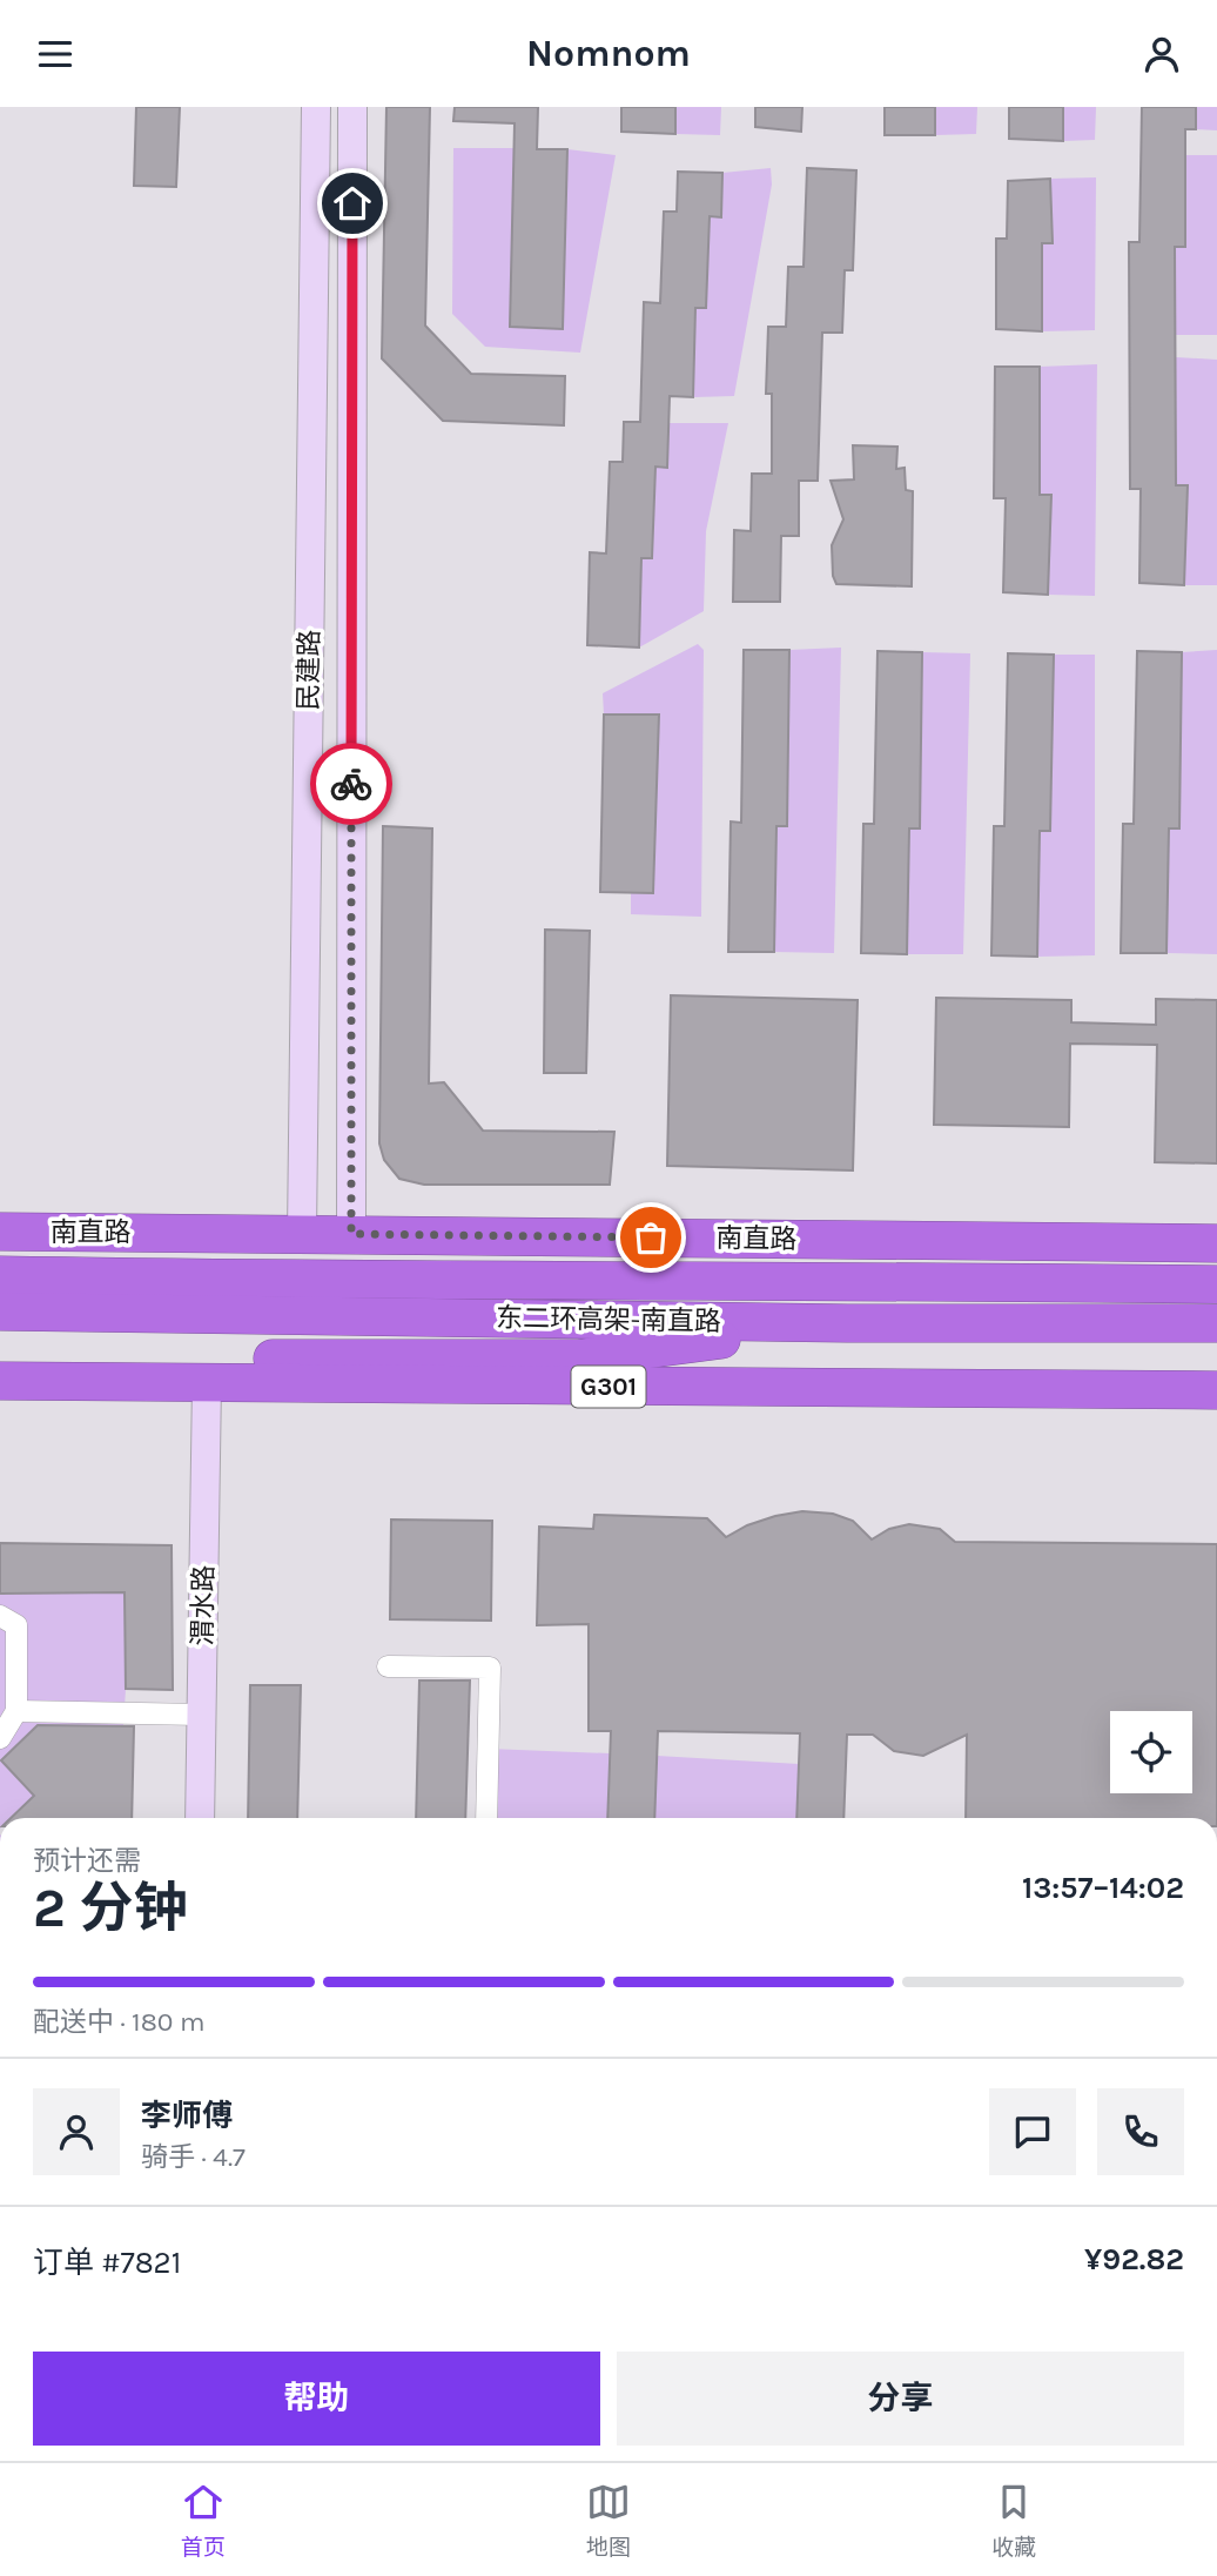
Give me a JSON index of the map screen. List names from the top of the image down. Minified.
{"streets":{"highway":["南直路","东二环高架-南直路","G301"],"street":["民建路","渭水路"]},"crossings":[["民建路","南直路"],["G301","渭水路"]],"page":{"header":"Nomnom","heading":["2 分钟","预计还需","13:57–14:02"],"panel":["李师傅","骑手 · 4.7","订单 #7821","¥92.82"],"bar":"配送中 · 180 m","buttons":["帮助","分享"],"tabs":["首页","地图","收藏"]}}
